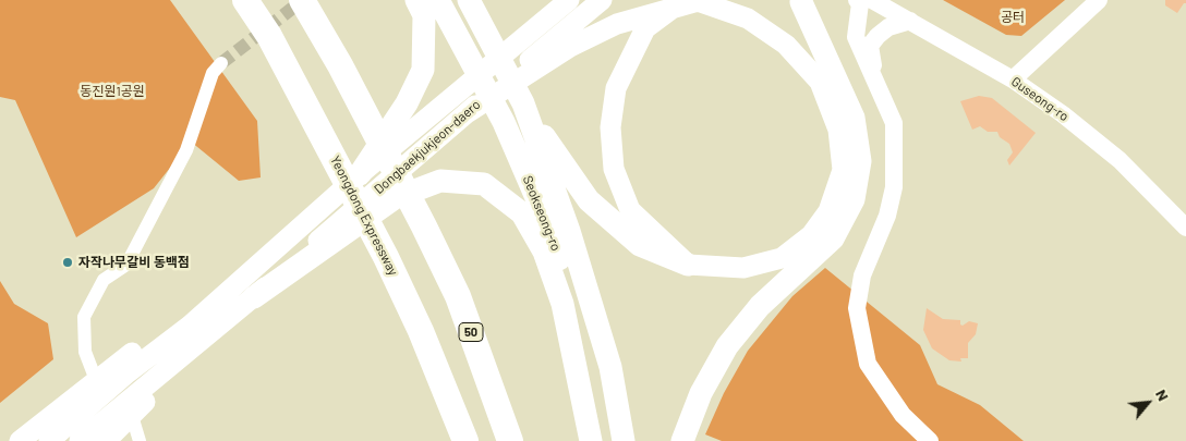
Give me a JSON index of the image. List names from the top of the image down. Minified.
{"streets":{"highway":["Seokseong-ro","Yeongdong Expressway","50"],"main road":["Dongbaekjukjeon-daero"],"street":["Guseong-ro"]},"parks":["공터","동진원1공원"],"places":["자작나무갈비 동백점"],"north":"top right"}
